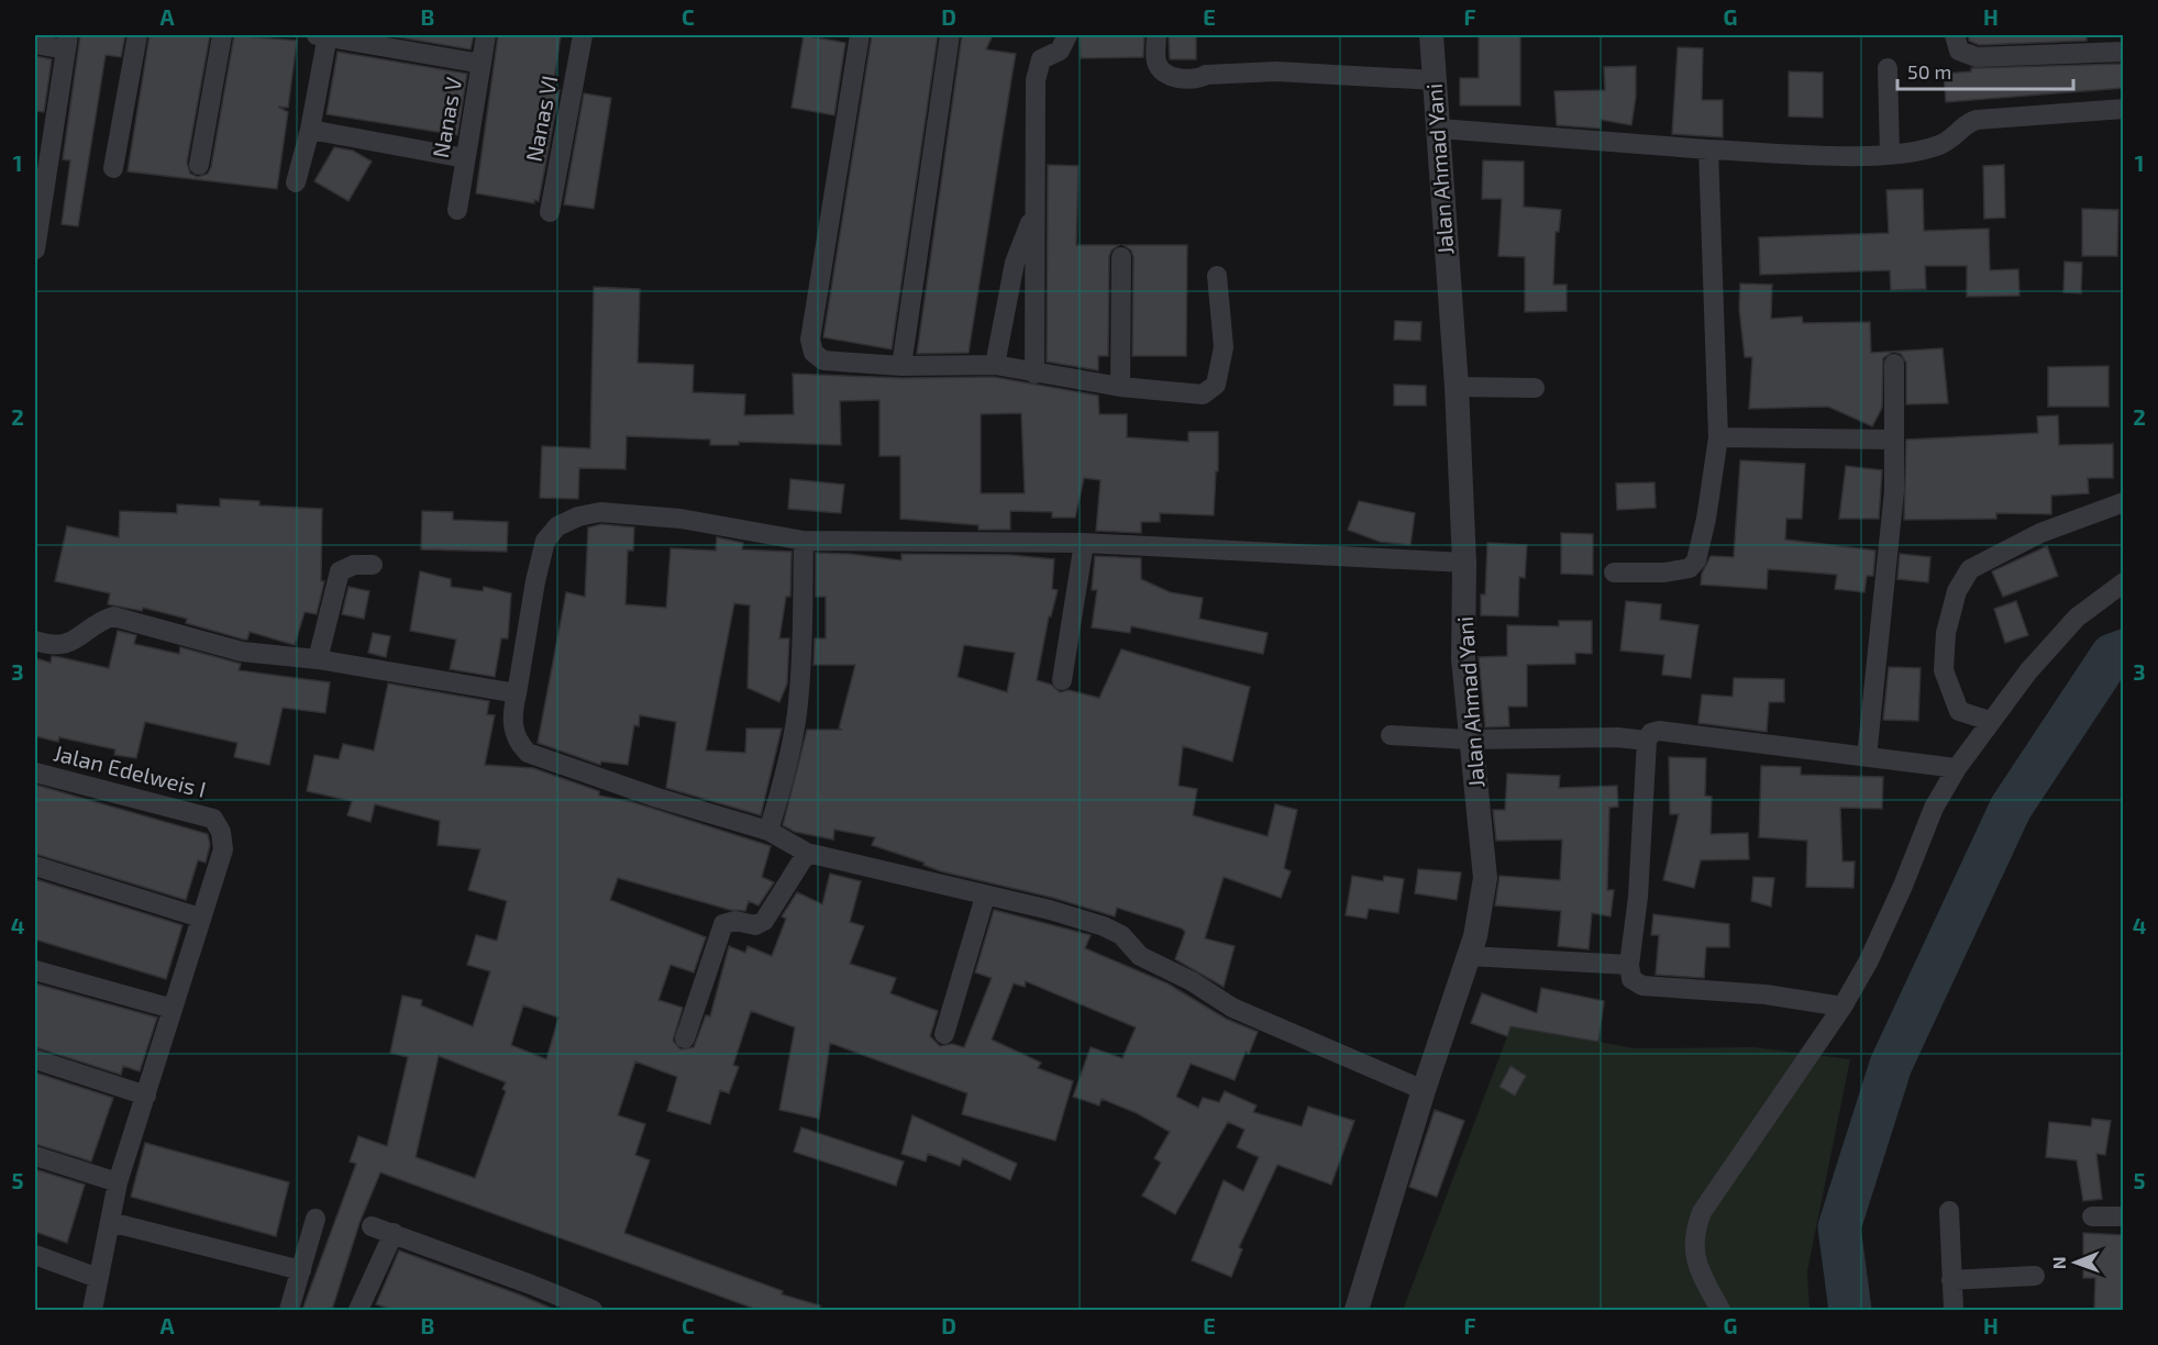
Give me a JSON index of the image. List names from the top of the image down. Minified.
{"streets":{"street":["Nanas V","Nanas VI","Jalan Ahmad Yani","Jalan Edelweis I"]},"scale_bar":"50 m","north":"left","grid":{"columns":["A","B","C","D","E","F","G","H"],"rows":["1","2","3","4","5"]}}
